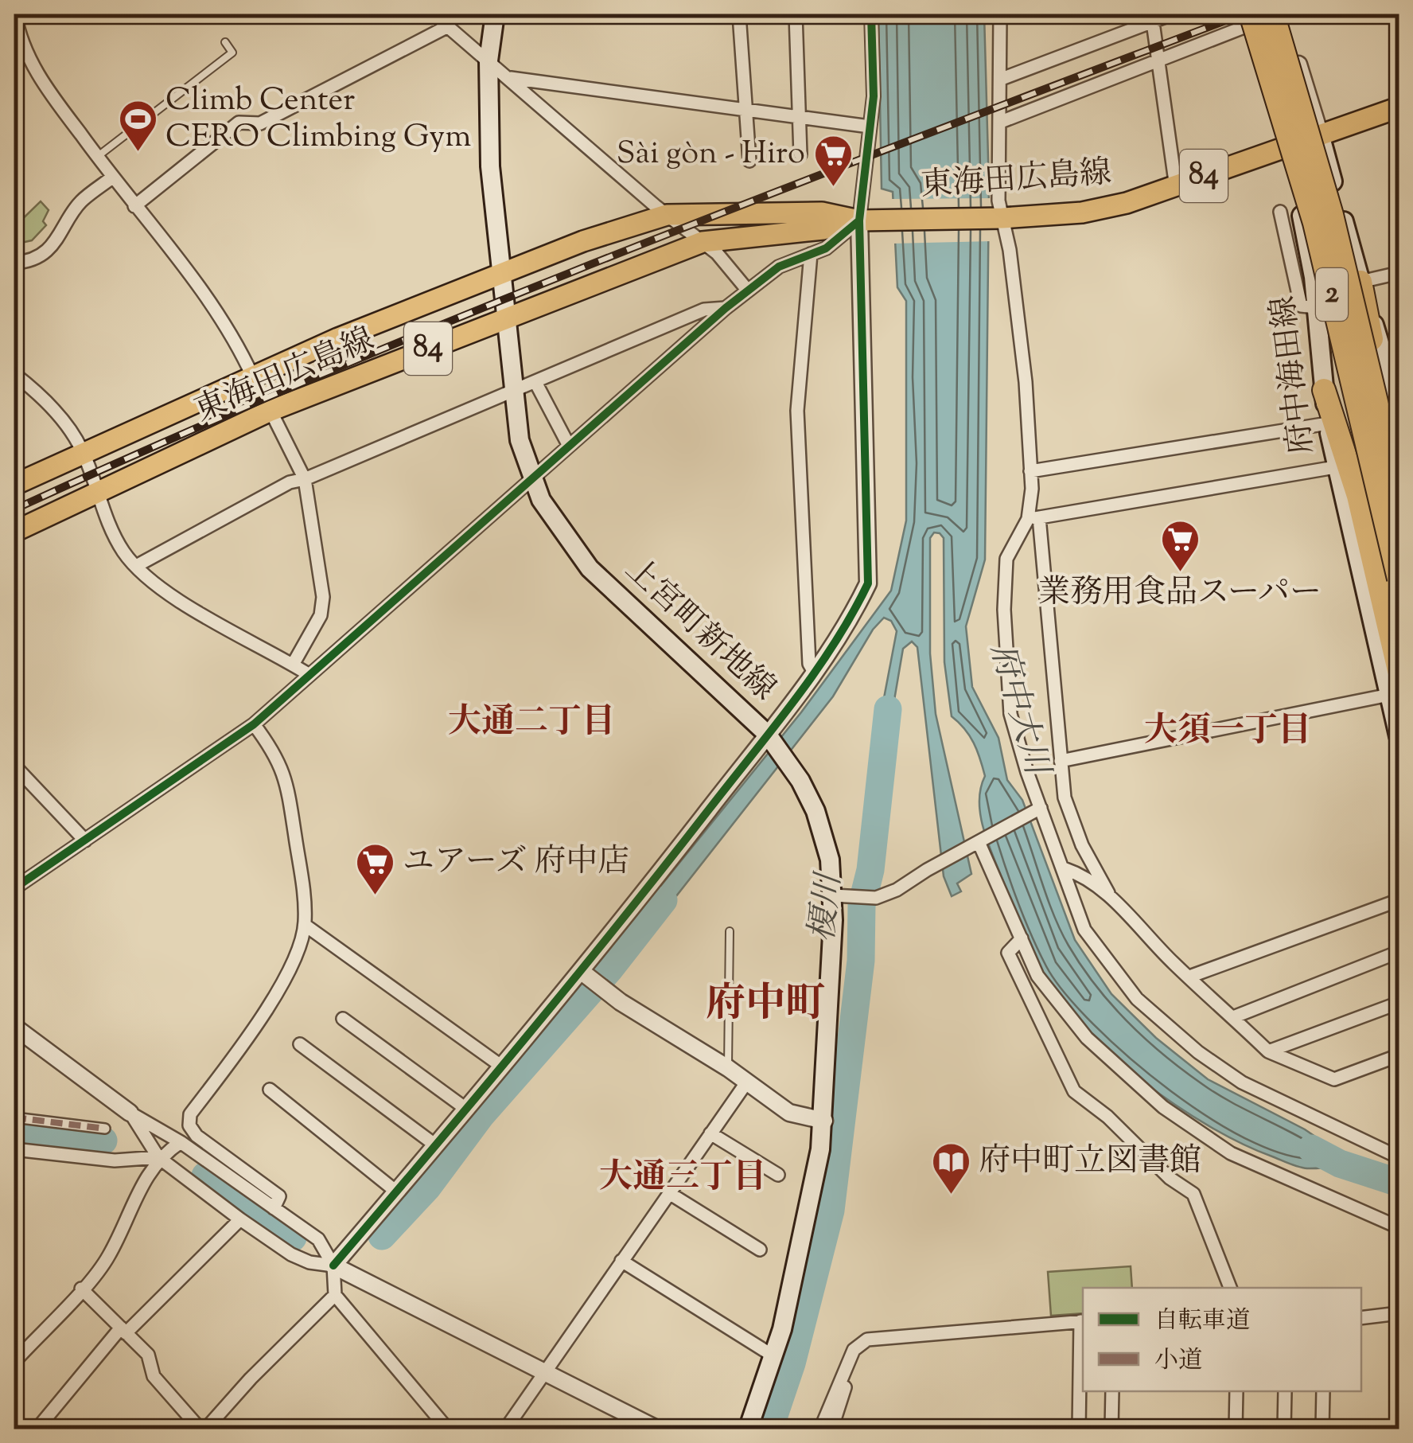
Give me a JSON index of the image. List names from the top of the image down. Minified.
{"streets":{"highway":["2"],"main road":["84","東海田広島線","府中海田線","上宮町新地線"]},"crossings":[["東海田広島線","府中海田線"],["東海田広島線","上宮町新地線"]],"districts":["大通二丁目","大須一丁目","府中町","大通三丁目"],"water":["府中大川","榎川"],"places":{"sports":["Climb Center CERO Climbing Gym"],"supermarket":["Sài gòn - Hiro","業務用食品スーパー","ユアーズ 府中店"],"library":["府中町立図書館"]},"legend":["自転車道","小道"]}
